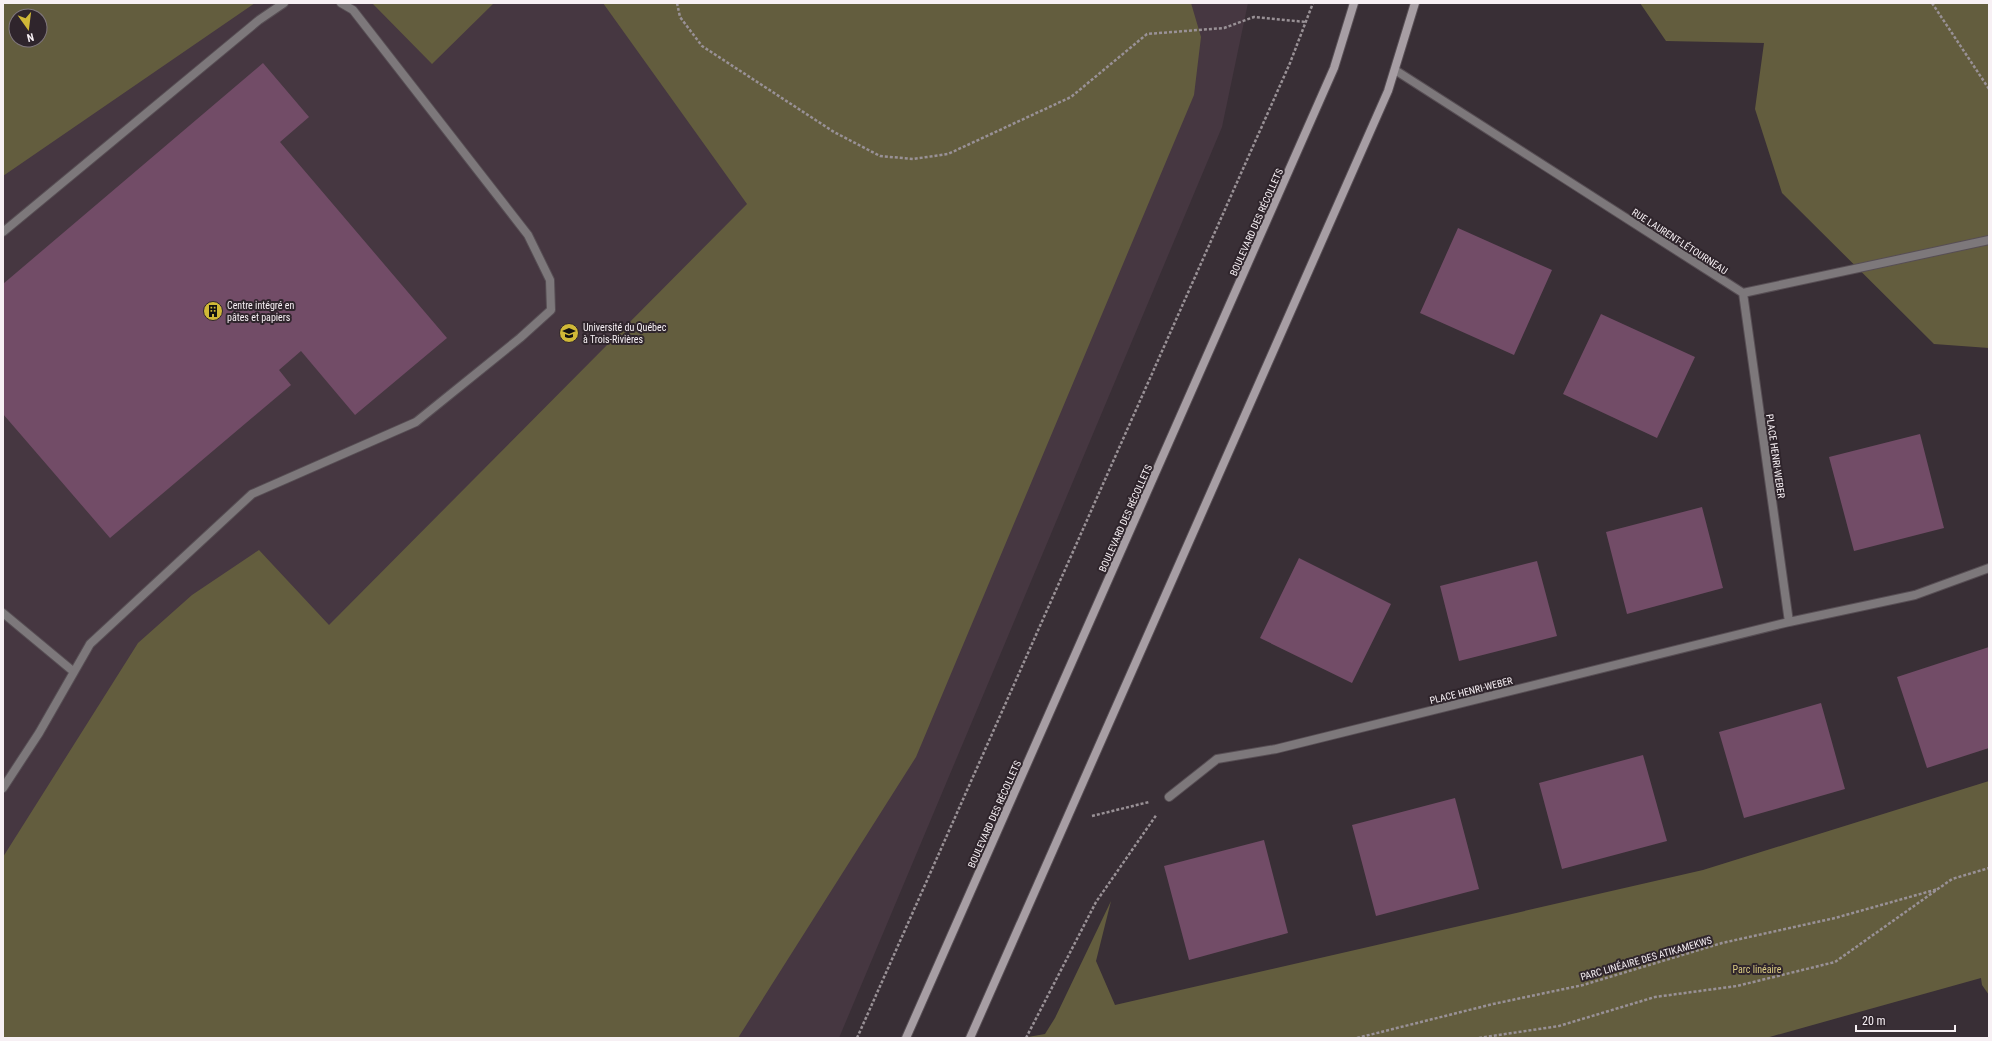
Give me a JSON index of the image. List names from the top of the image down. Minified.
{"streets":{"main road":["BOULEVARD DES RÉCOLLETS"],"street":["RUE LAURENT-LÉTOURNEAU","PLACE HENRI-WEBER"],"path":["PARC LINÉAIRE DES ATIKAMEKWS"]},"crossings":[["RUE LAURENT-LÉTOURNEAU","PLACE HENRI-WEBER"]],"parks":["Parc linéaire"],"places":{"building":["Centre intégré en pâtes et papiers"],"school or university":["Université du Québec à Trois-Rivières"]},"scale_bar":"20 m","north":"bottom"}
